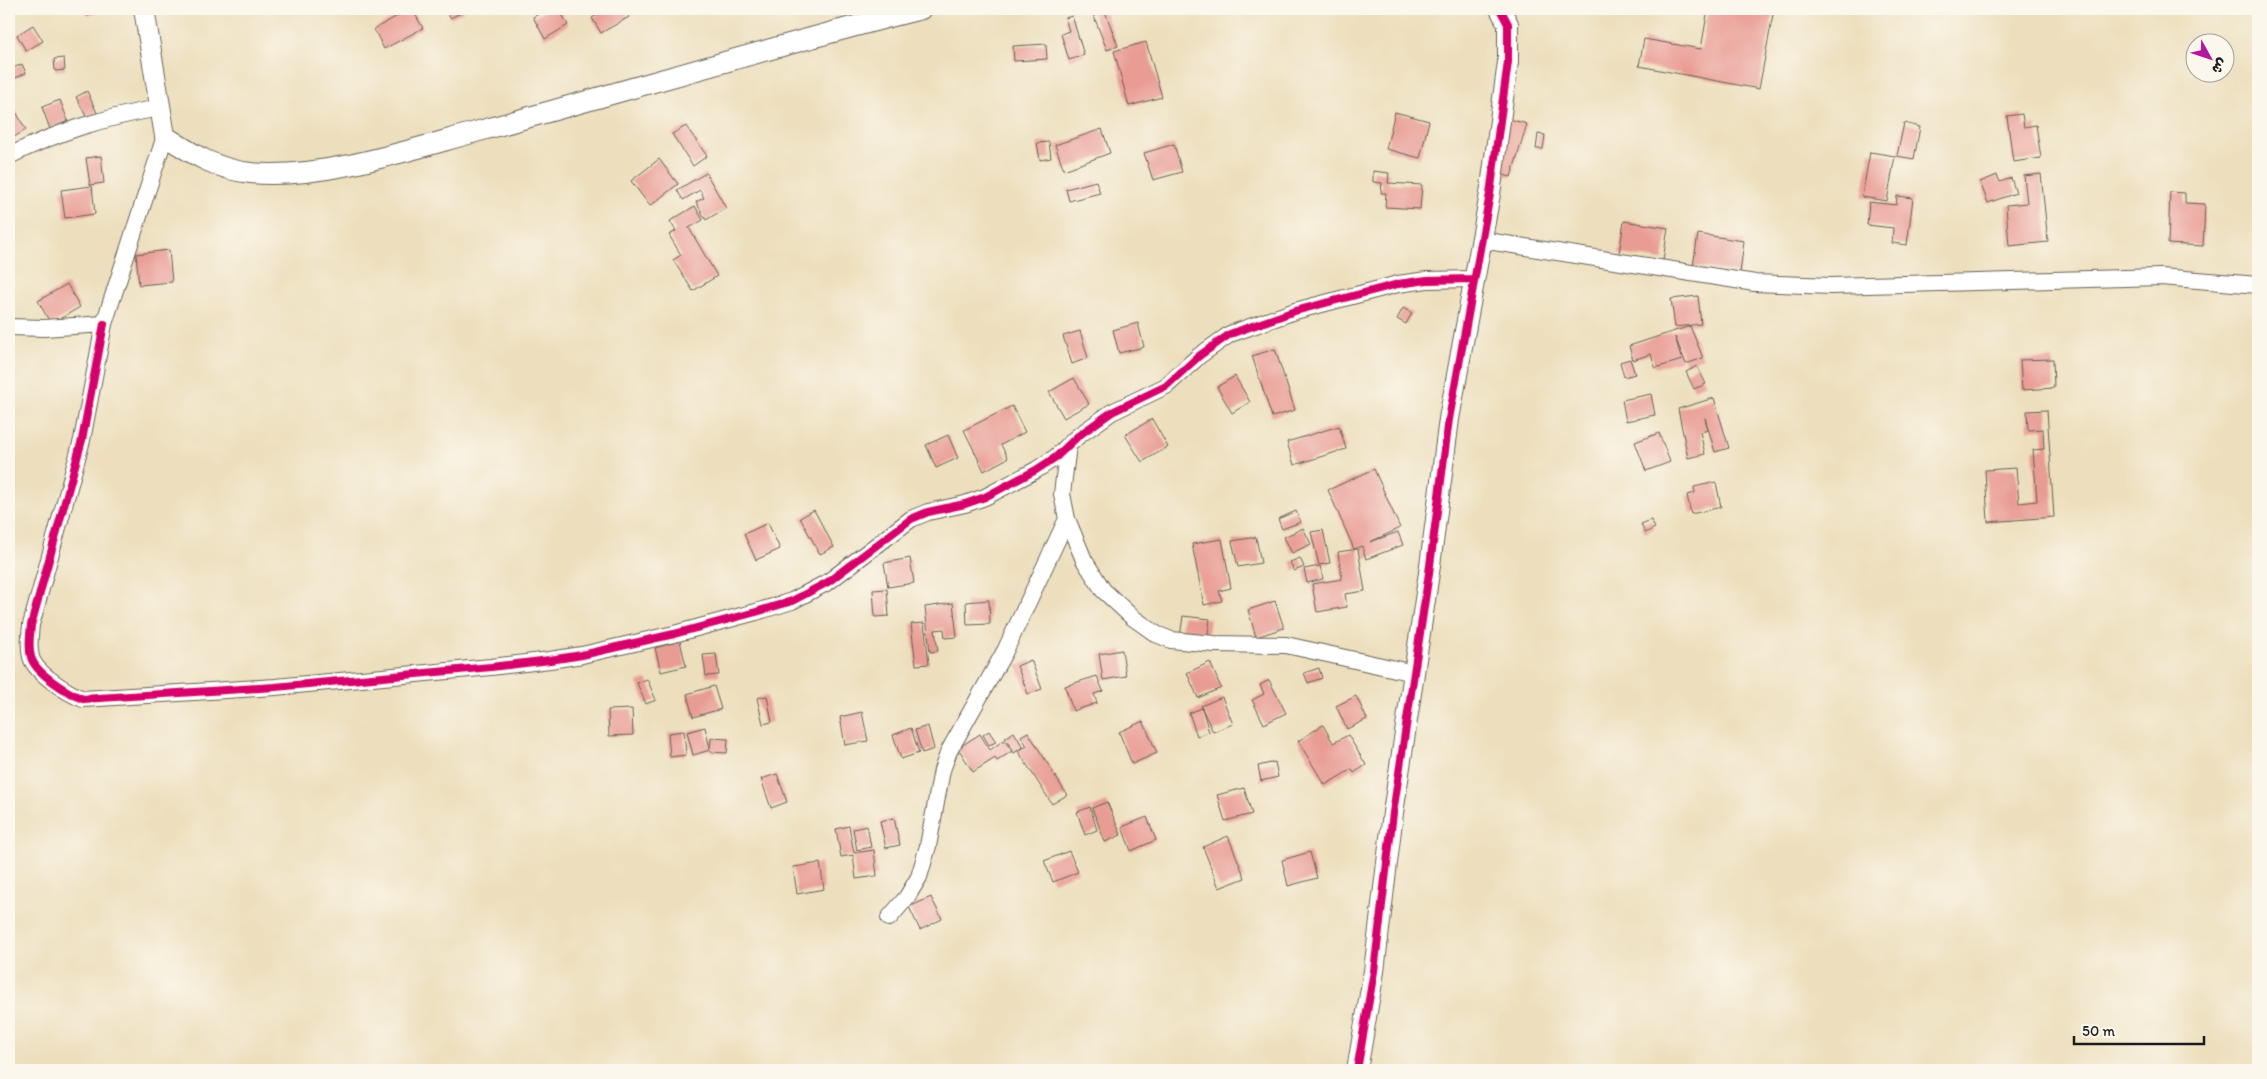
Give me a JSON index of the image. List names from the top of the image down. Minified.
{"scale_bar":"50 m","north":"bottom right"}
